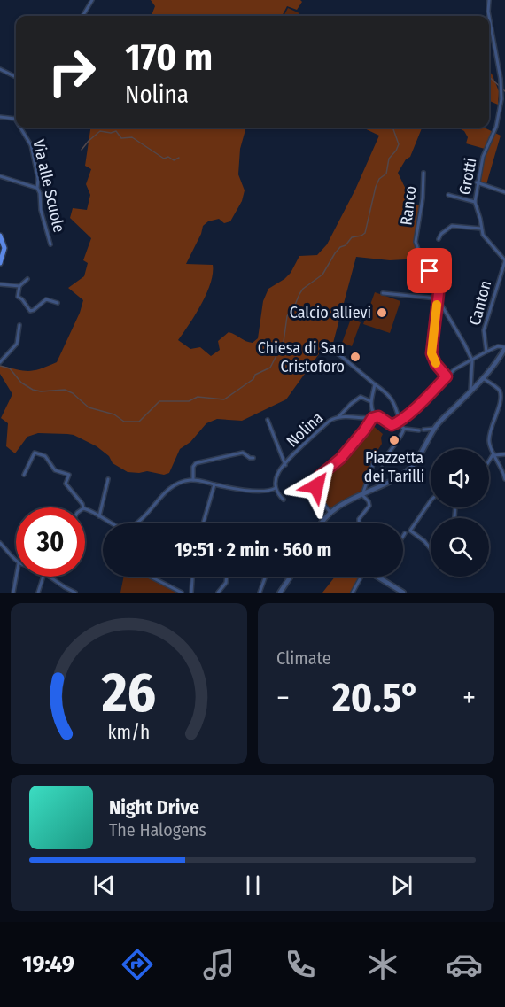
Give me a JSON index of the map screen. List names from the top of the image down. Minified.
{"streets":{"street":["Grotti","Via alle Scuole","Ranco","Canton","Nolina"]},"crossings":[["Grotti","Canton"]],"places":["Calcio allievi","Chiesa di San Cristoforo","Piazzetta dei Tarilli"],"page":{"turn":["170 m","Nolina"],"limit":"30","trip":"19:51 · 2 min · 560 m","tile":"Climate","heat":["−","20.5°","+"],"song":["Night Drive","The Halogens"],"tabs":"19:49","gauge":["26","km/h"]}}
